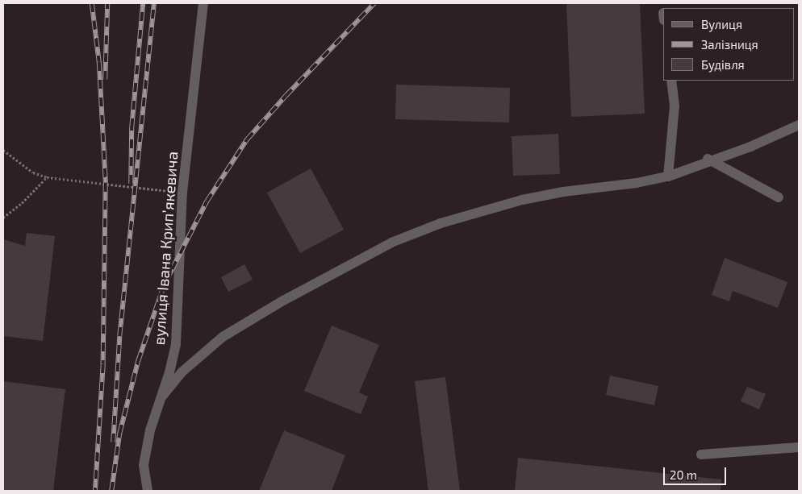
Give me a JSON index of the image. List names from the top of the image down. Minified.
{"streets":{"street":["вулиця Івана Крипʼякевича"]},"legend":["Вулиця","Залізниця","Будівля"],"scale_bar":"20 m"}
